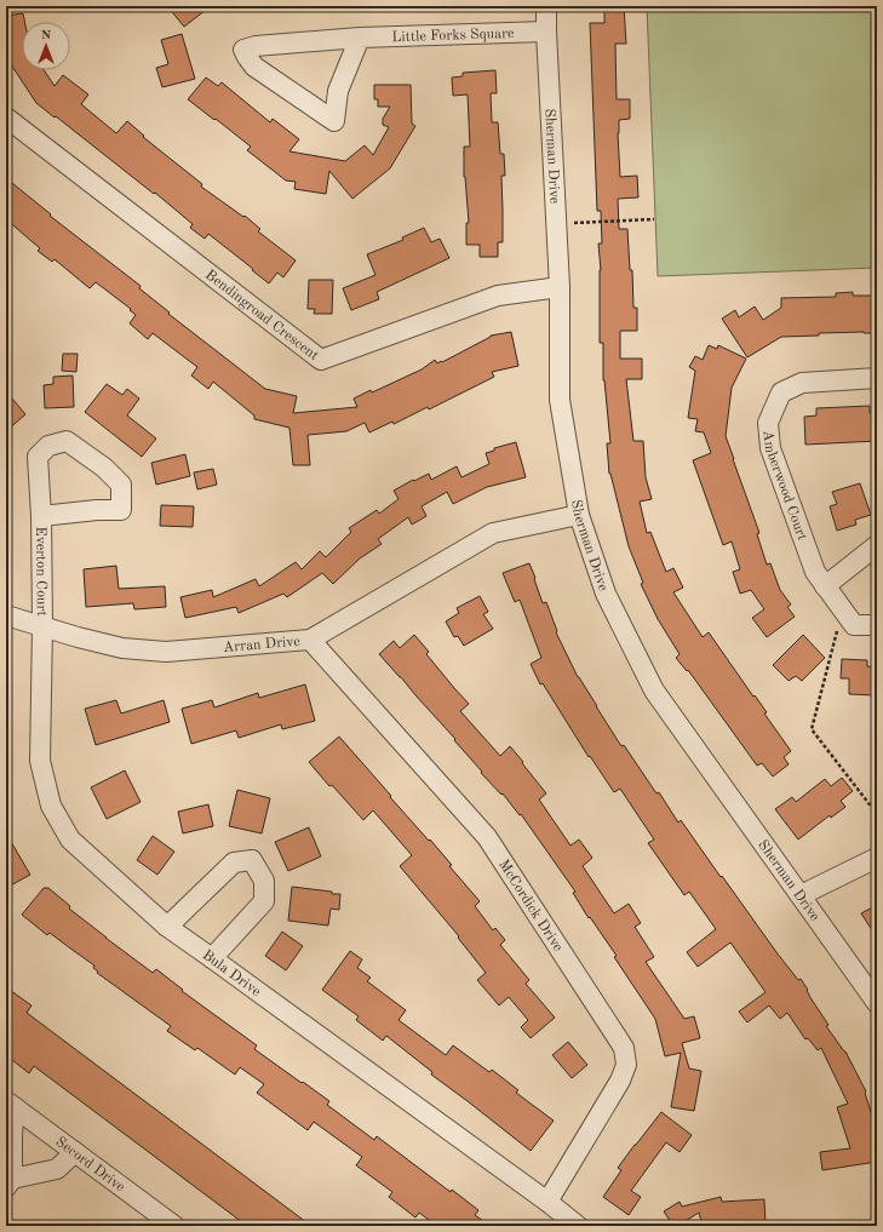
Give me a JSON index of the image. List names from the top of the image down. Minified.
{"streets":{"street":["Little Forks Square","Sherman Drive","Bendingroad Crescent","Amberwood Court","Everton Court","Arran Drive","McCordick Drive","Bula Drive","Secord Drive"]},"crossings":[["Little Forks Square","Sherman Drive"],["Sherman Drive","Bendingroad Crescent"],["Sherman Drive","Arran Drive"],["Everton Court","Arran Drive"],["Everton Court","Bula Drive"],["Arran Drive","McCordick Drive"],["Arran Drive","Bula Drive"],["McCordick Drive","Bula Drive"]],"north":"top"}
